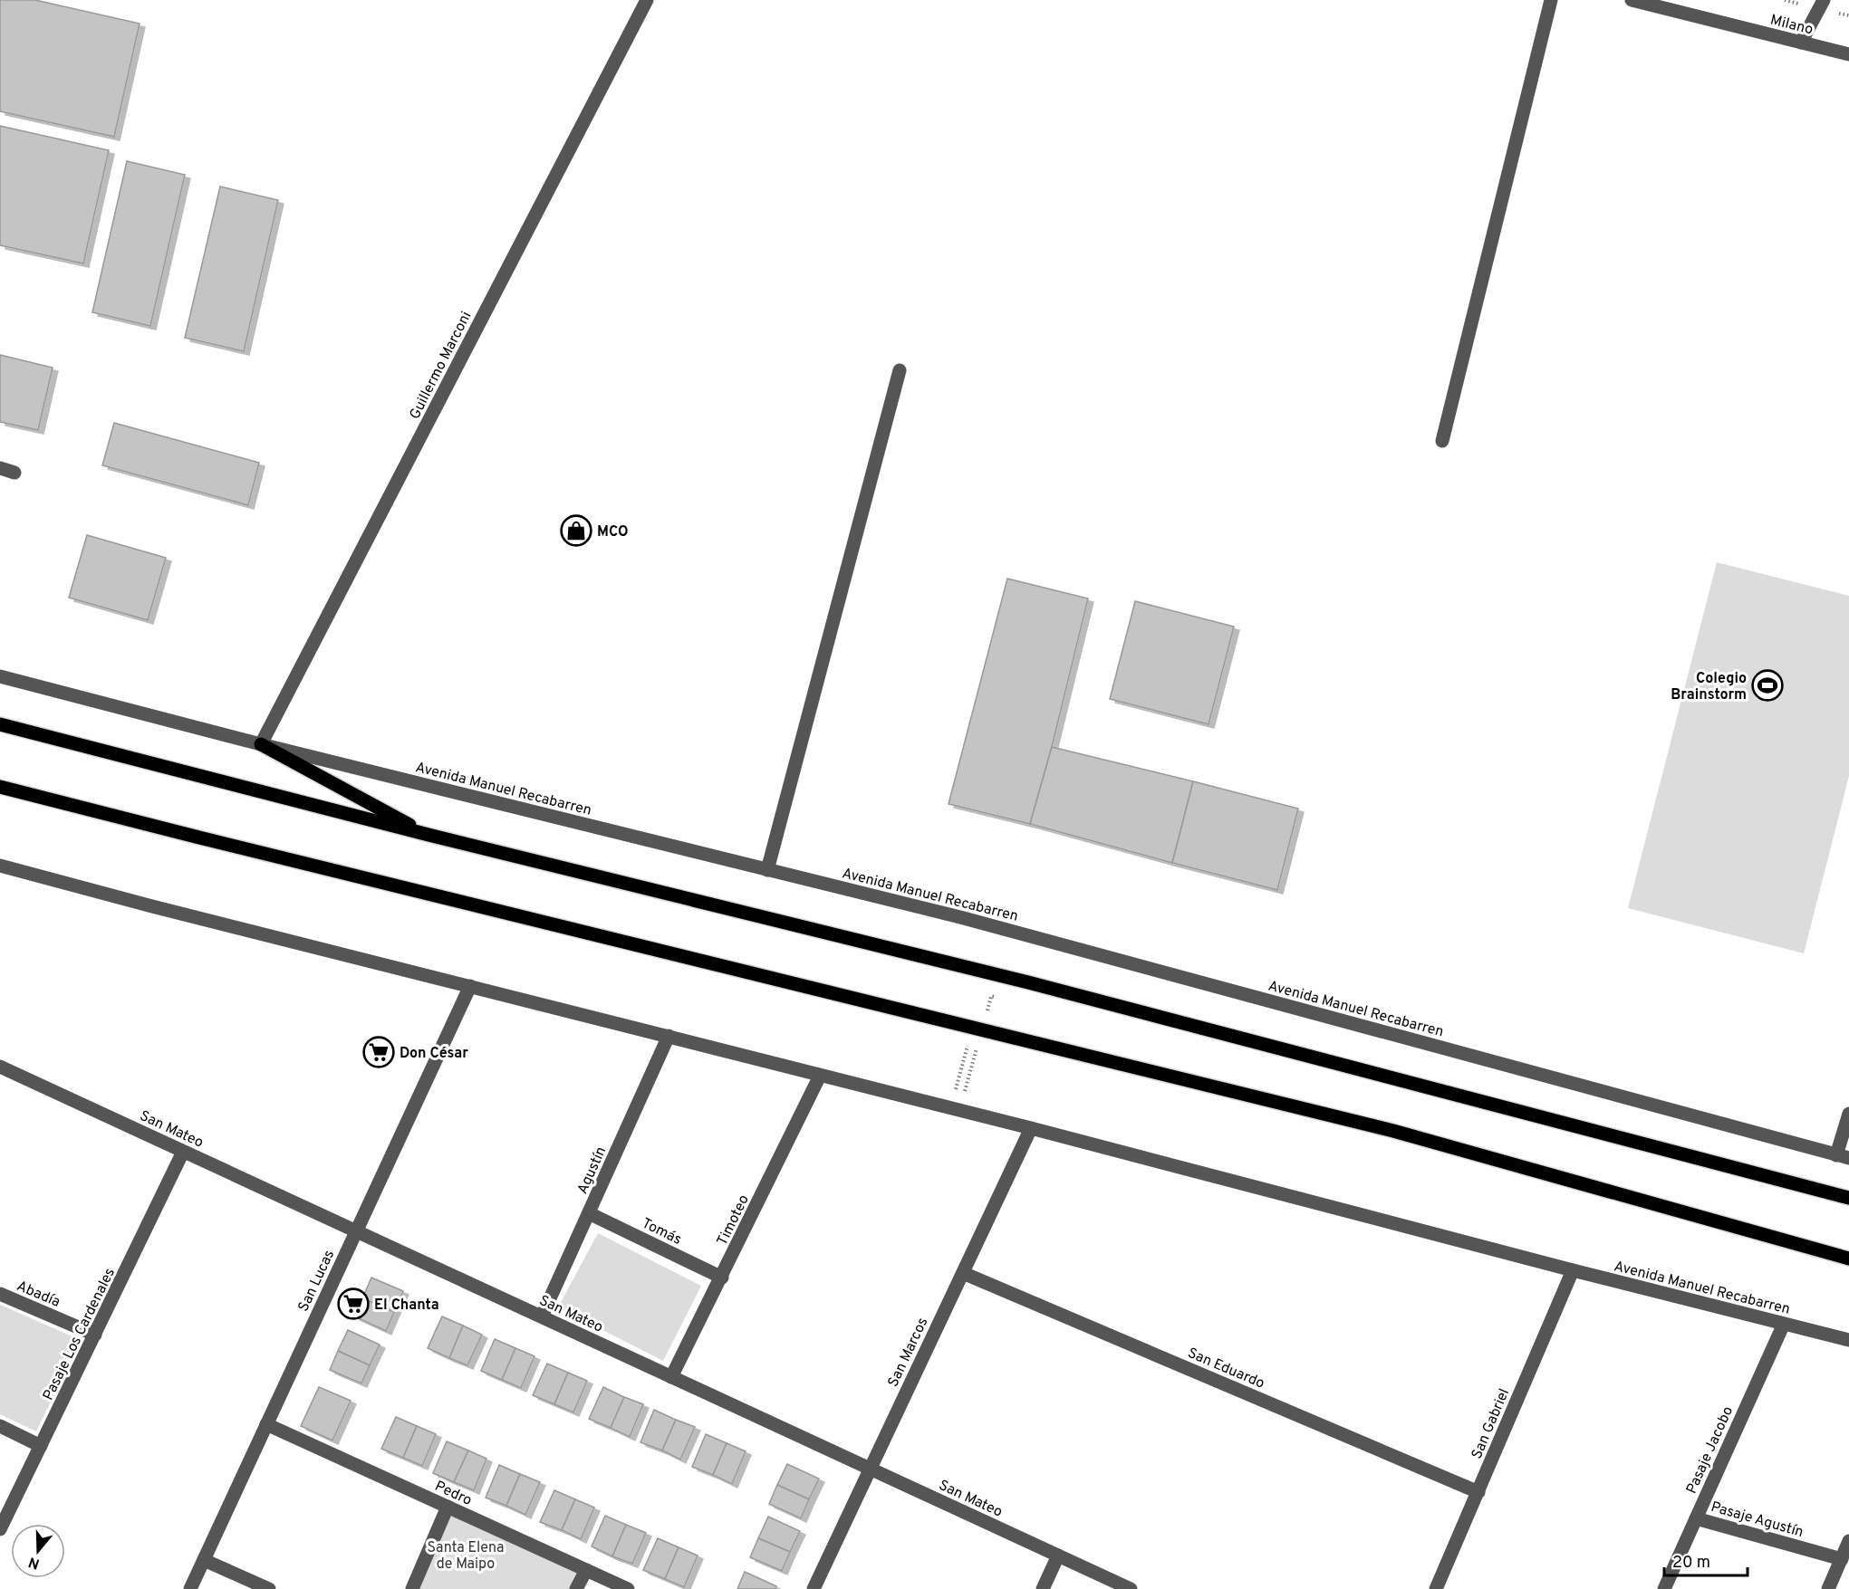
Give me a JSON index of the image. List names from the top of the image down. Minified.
{"streets":{"street":["Milano","Guillermo Marconi","Avenida Manuel Recabarren","San Mateo","Agustín","Timoteo","Tomás","San Lucas","Abadía","Pasaje Los Cardenales","San Marcos","San Eduardo","San Gabriel","Pasaje Jacobo","Pedro","Pasaje Agustín"]},"crossings":[["Guillermo Marconi","Avenida Manuel Recabarren"],["Avenida Manuel Recabarren","Agustín"],["Avenida Manuel Recabarren","Timoteo"],["Avenida Manuel Recabarren","San Lucas"],["Avenida Manuel Recabarren","San Marcos"],["Avenida Manuel Recabarren","San Gabriel"],["Avenida Manuel Recabarren","Pasaje Jacobo"],["San Mateo","Agustín"],["San Mateo","Timoteo"],["San Mateo","San Lucas"],["San Mateo","Pasaje Los Cardenales"],["San Mateo","San Marcos"],["Agustín","Tomás"],["Timoteo","Tomás"],["San Lucas","Pedro"],["Abadía","Pasaje Los Cardenales"],["San Marcos","San Eduardo"],["San Eduardo","San Gabriel"],["Pasaje Jacobo","Pasaje Agustín"]],"parks":["Santa Elena de Maipo"],"places":{"shop":["MCO"],"sports":["Colegio Brainstorm"],"supermarket":["Don César","El Chanta"]},"scale_bar":"20 m","north":"bottom"}
